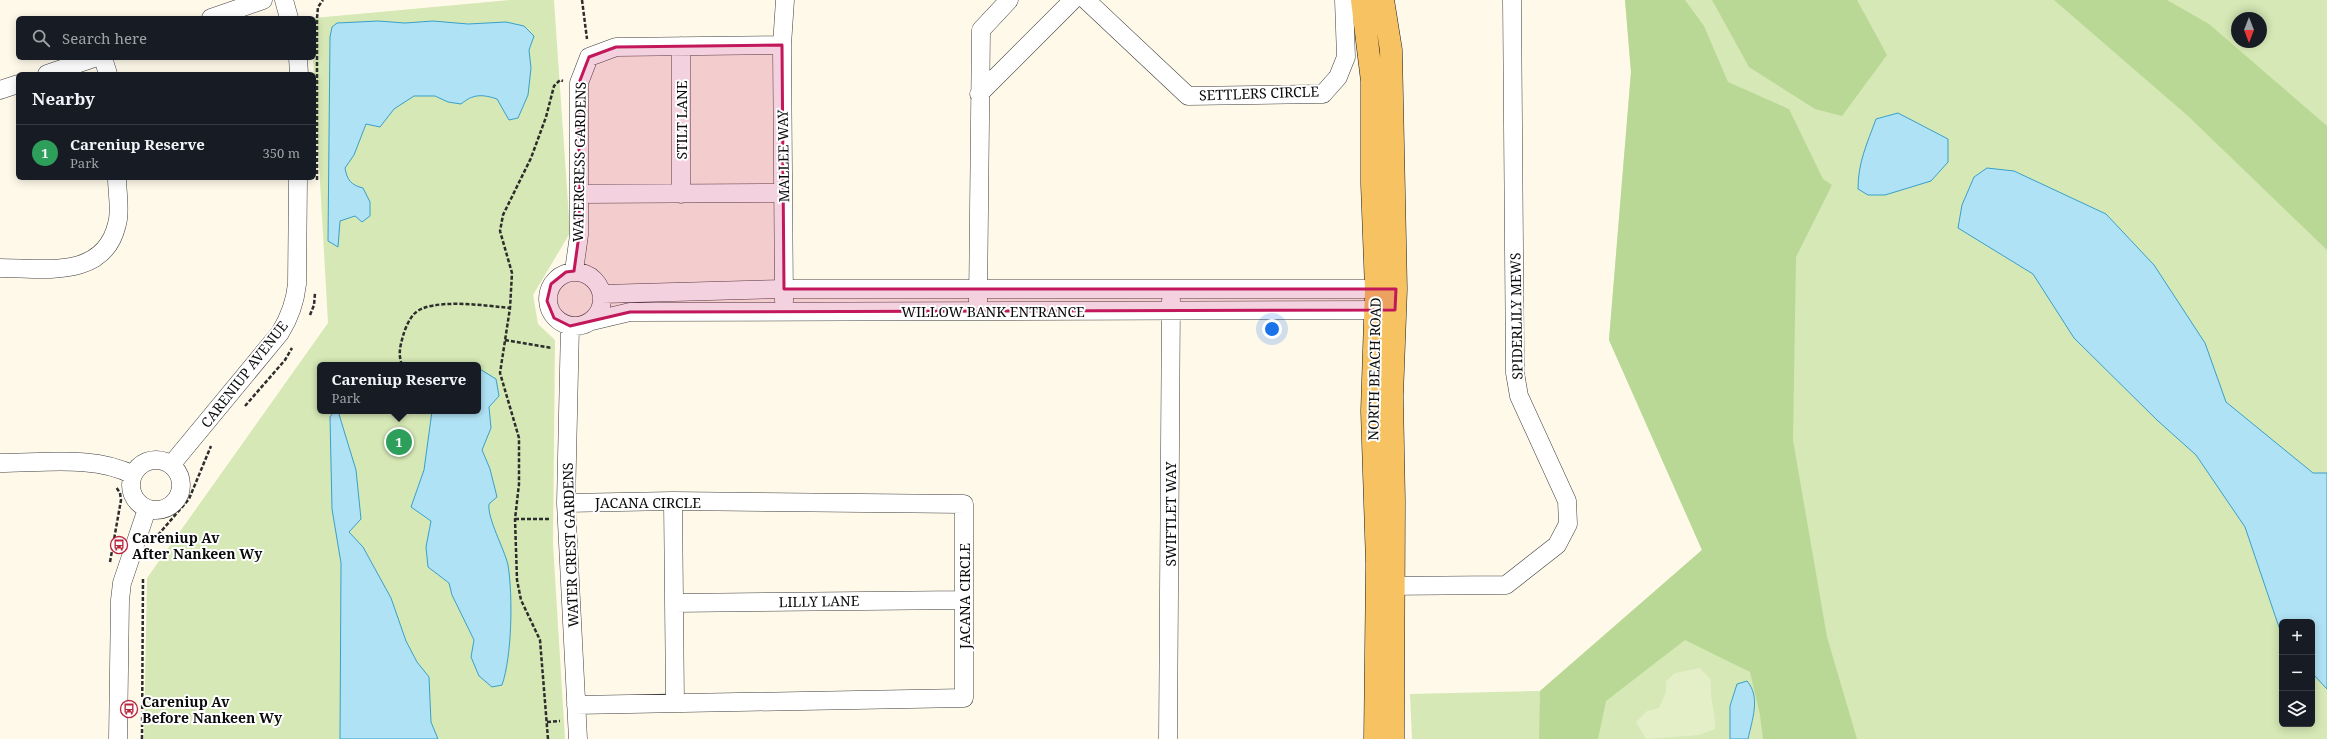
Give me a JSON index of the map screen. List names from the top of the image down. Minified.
{"streets":{"main road":["NORTH BEACH ROAD"],"street":["SETTLERS CIRCLE","STILT LANE","MALLEE WAY","WATERCRESS GARDENS","WILLOW BANK ENTRANCE","SPIDERLILY MEWS","CARENIUP AVENUE","JACANA CIRCLE","SWIFTLET WAY","WATER CREST GARDENS","LILLY LANE"]},"crossings":[["MALLEE WAY","WILLOW BANK ENTRANCE"],["WATERCRESS GARDENS","WILLOW BANK ENTRANCE"],["WATERCRESS GARDENS","WATER CREST GARDENS"],["WILLOW BANK ENTRANCE","NORTH BEACH ROAD"],["WILLOW BANK ENTRANCE","SWIFTLET WAY"],["WILLOW BANK ENTRANCE","WATER CREST GARDENS"],["SPIDERLILY MEWS","NORTH BEACH ROAD"],["JACANA CIRCLE","WATER CREST GARDENS"],["JACANA CIRCLE","LILLY LANE"]],"places":{"bus stop":["Careniup Av After Nankeen Wy","Careniup Av Before Nankeen Wy"]},"north":"bottom","page":{"search":"Search here","heading":"Nearby","list":[{"mark":"1","name":"Careniup Reserve","note":"Park","value":"350 m"}],"popup":["Careniup Reserve","Park"],"pins":"1","map_buttons":["+","−"]}}
